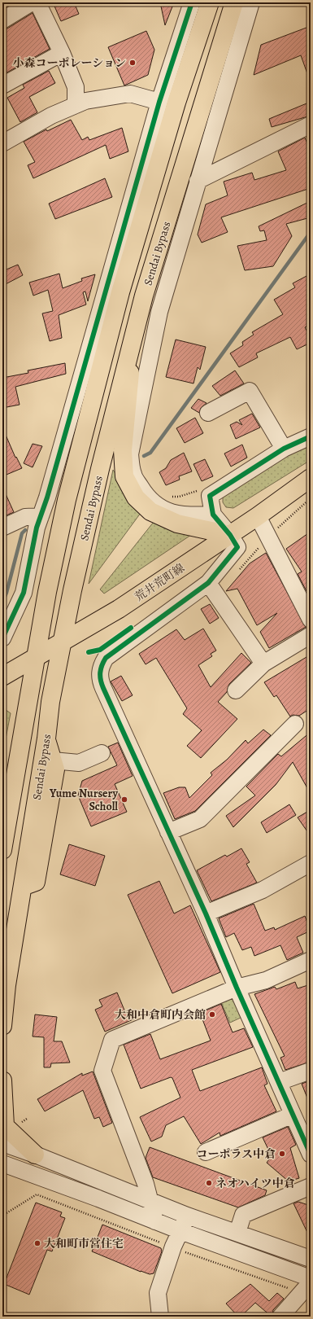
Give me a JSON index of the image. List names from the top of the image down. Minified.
{"streets":{"main road":["Sendai Bypass","荒井荒町線"]},"crossings":[["Sendai Bypass","荒井荒町線"]],"places":["小森コーポレーション","Yume Nursery Scholl","大和中倉町内会館","コーポラス中倉","ネオハイツ中倉","大和町市営住宅"]}
